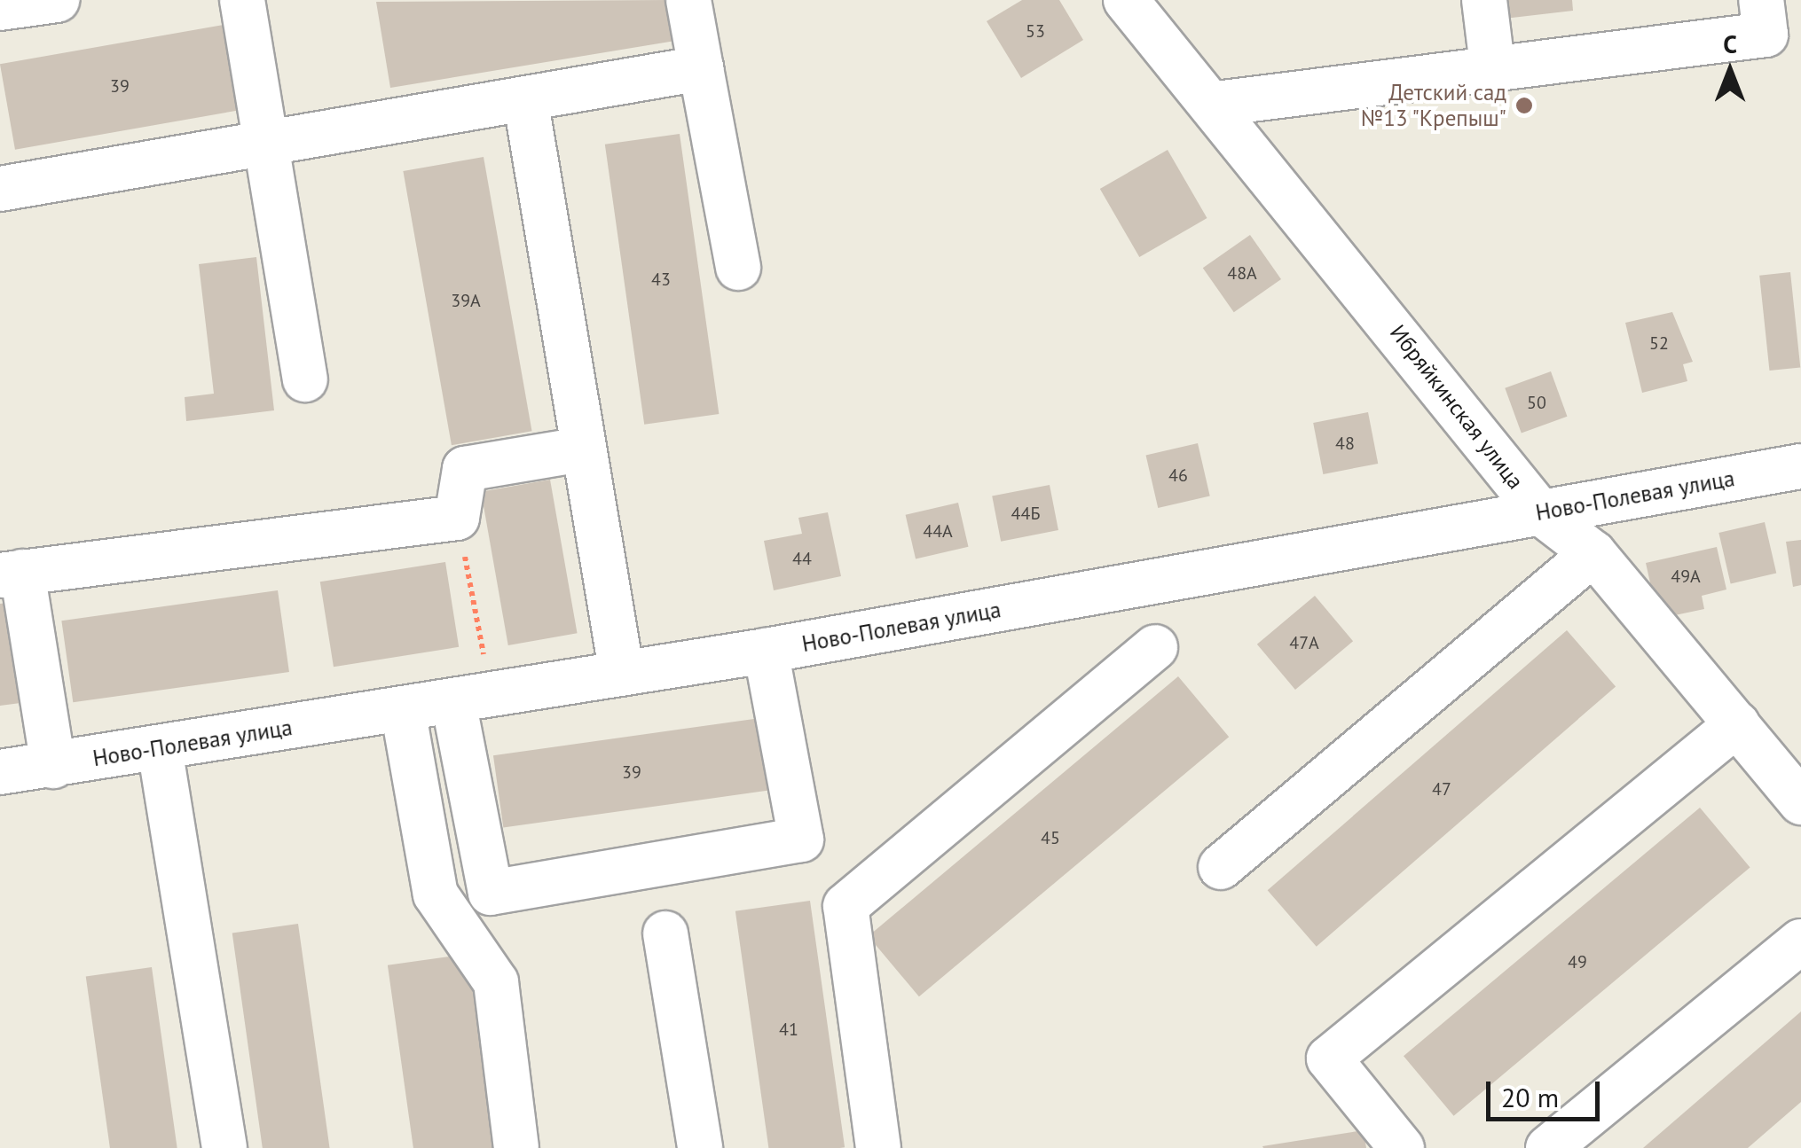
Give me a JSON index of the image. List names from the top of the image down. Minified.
{"streets":{"street":["Ибряйкинская улица","Ново-Полевая улица"]},"crossings":[["Ибряйкинская улица","Ново-Полевая улица"]],"places":["Детский сад №13 \"Крепыш\""],"house_numbers":["53","39","48А","43","39А","52","50","48","46","44Б","44А","44","49А","47А","39","47","45","49","41"],"scale_bar":"20 m","north":"top"}
